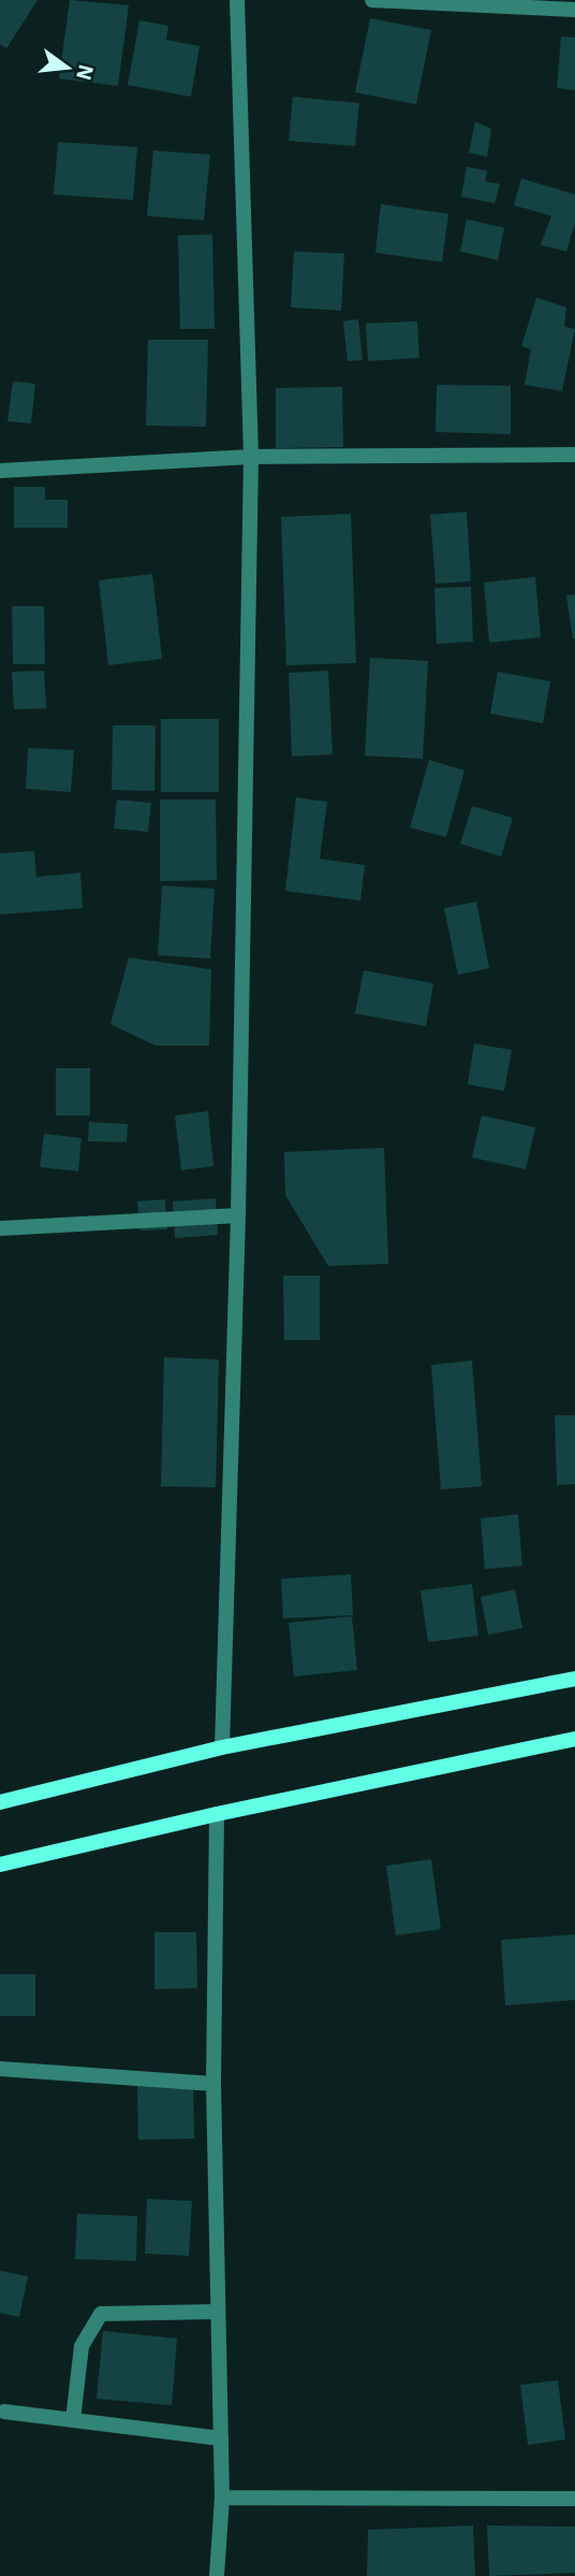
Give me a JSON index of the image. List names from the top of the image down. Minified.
{"north":"right"}
